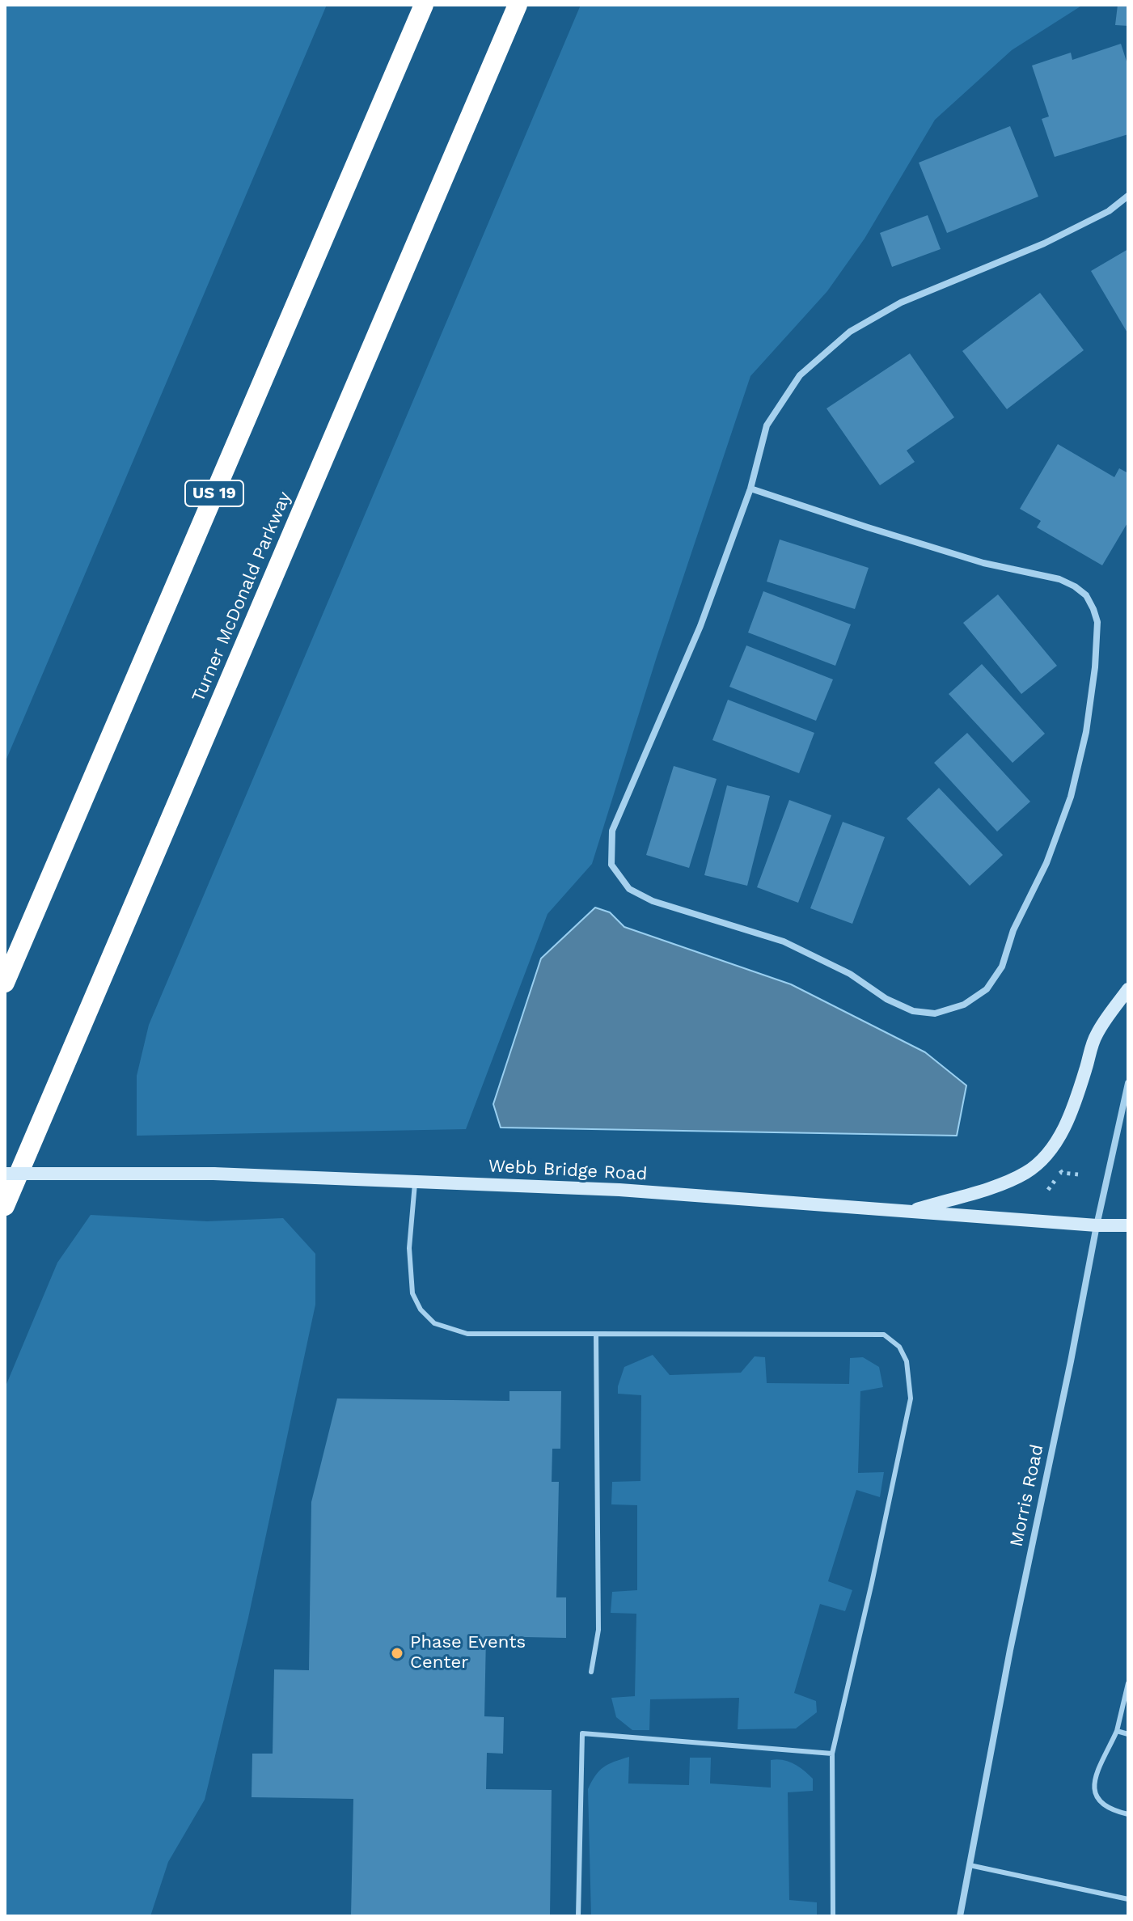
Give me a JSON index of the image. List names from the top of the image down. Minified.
{"streets":{"highway":["US 19","Turner McDonald Parkway"],"street":["Webb Bridge Road","Morris Road"]},"crossings":[["Webb Bridge Road","Morris Road"]],"places":["Phase Events Center"]}
